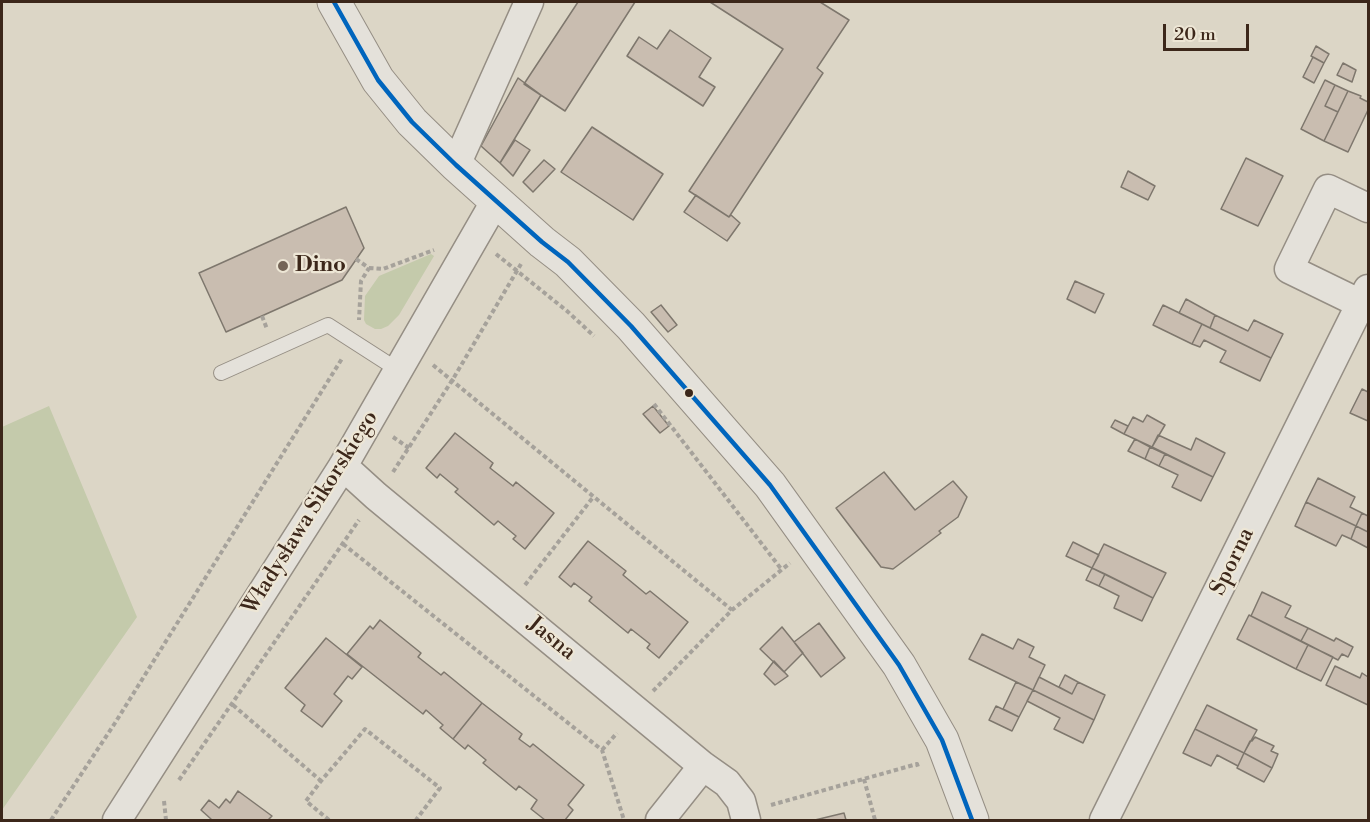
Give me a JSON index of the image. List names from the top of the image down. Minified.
{"streets":{"street":["Władysława Sikorskiego","Sporna","Jasna"]},"crossings":[["Władysława Sikorskiego","Jasna"]],"places":["Dino"],"scale_bar":"20 m"}
